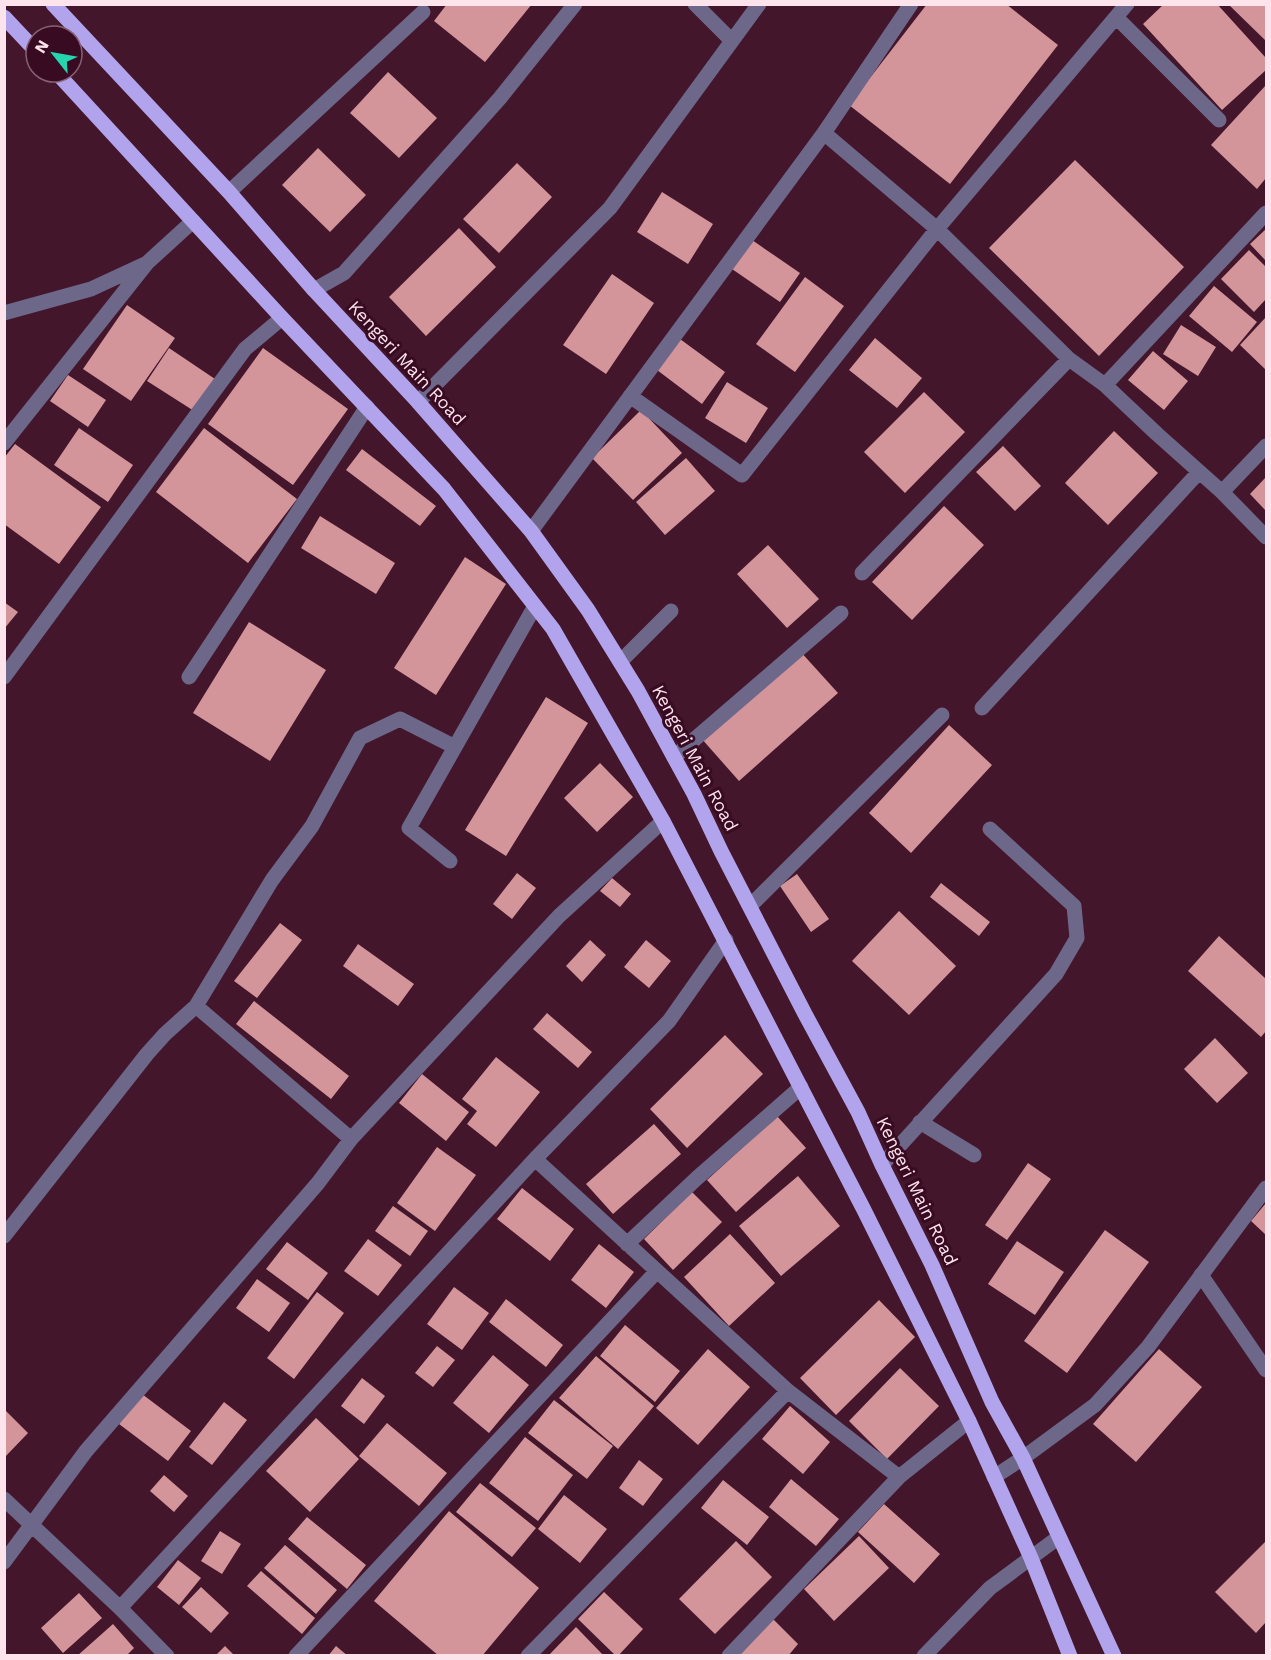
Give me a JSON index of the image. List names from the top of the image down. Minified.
{"streets":{"main road":["Kengeri Main Road"]},"north":"top left"}
